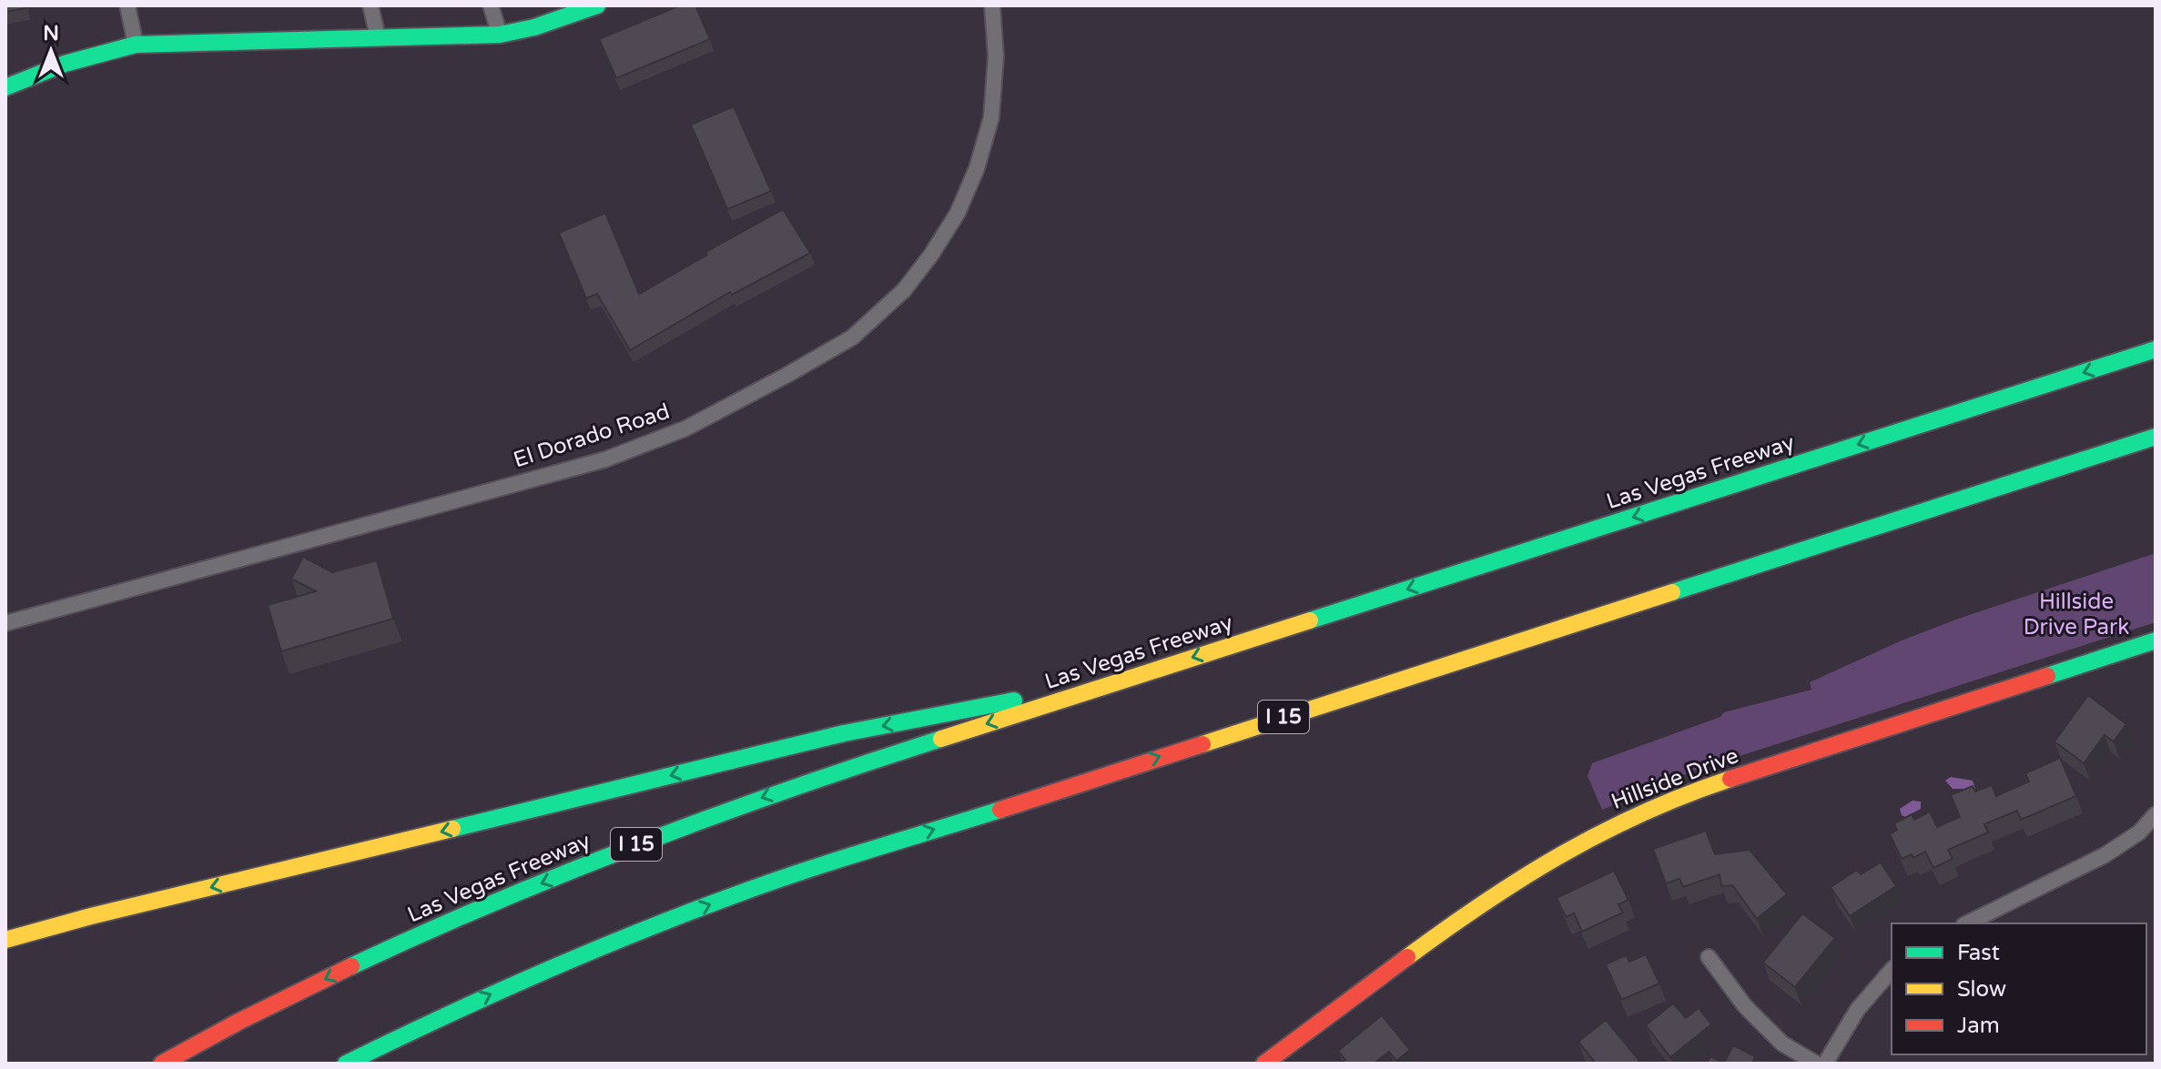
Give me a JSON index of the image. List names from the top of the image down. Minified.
{"streets":{"main road":["Las Vegas Freeway","I 15","Hillside Drive"],"street":["El Dorado Road"]},"parks":["Hillside Drive Park"],"legend":["Fast","Slow","Jam"],"north":"top"}
